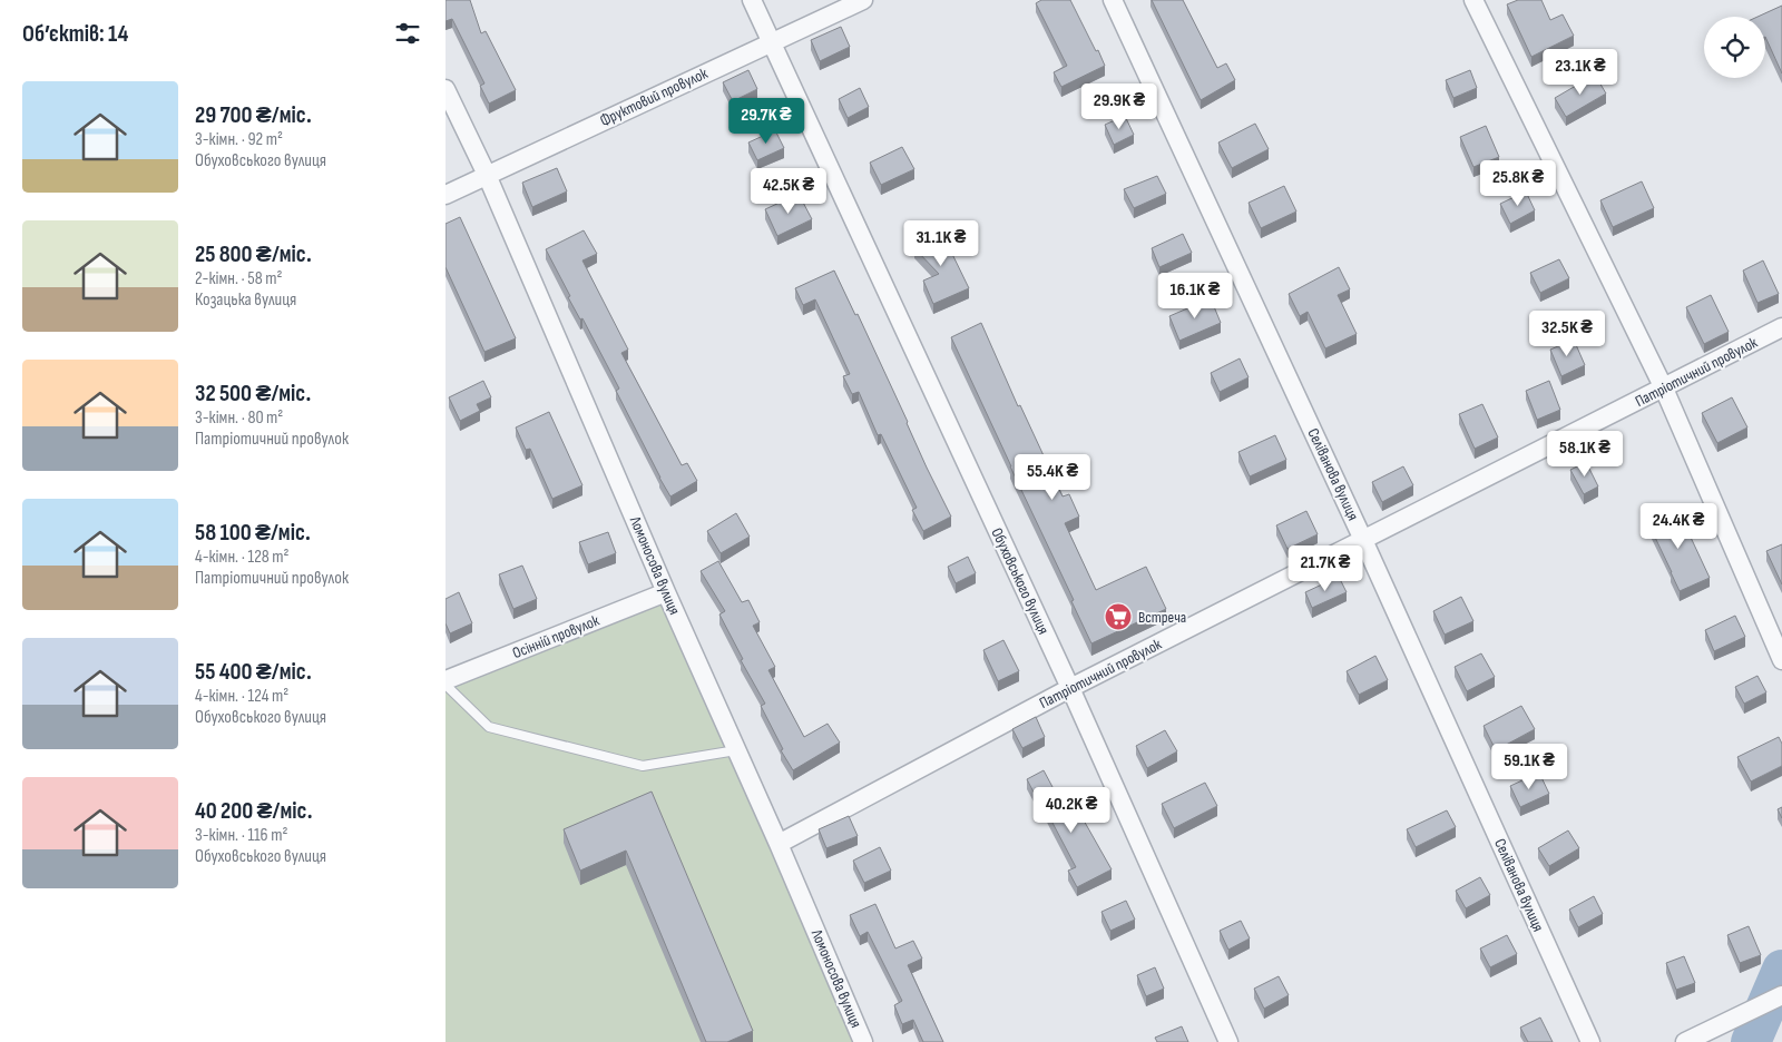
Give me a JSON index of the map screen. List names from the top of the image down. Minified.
{"streets":{"street":["Фруктовий провулок","Патріотичний провулок","Селіванова вулиця","Ломоносова вулиця","Обуховського вулиця","Осінній провулок"]},"crossings":[["Фруктовий провулок","Ломоносова вулиця"],["Фруктовий провулок","Обуховського вулиця"],["Патріотичний провулок","Селіванова вулиця"],["Патріотичний провулок","Ломоносова вулиця"],["Патріотичний провулок","Обуховського вулиця"],["Ломоносова вулиця","Осінній провулок"]],"places":{"supermarket":["Встреча"]},"page":{"heading":"Об’єктів: 14","price":["23.1K ₴","29.9K ₴","29.7K ₴","25.8K ₴","42.5K ₴","31.1K ₴","16.1K ₴","32.5K ₴","58.1K ₴","55.4K ₴","24.4K ₴","21.7K ₴","59.1K ₴","40.2K ₴"],"list":[{"name":"29 700 ₴/міс.","note":"3-кімн. · 92 m² · Обуховського вулиця"},{"name":"25 800 ₴/міс.","note":"2-кімн. · 58 m² · Козацька вулиця"},{"name":"32 500 ₴/міс.","note":"3-кімн. · 80 m² · Патріотичний провулок"},{"name":"58 100 ₴/міс.","note":"4-кімн. · 128 m² · Патріотичний провулок"},{"name":"55 400 ₴/міс.","note":"4-кімн. · 124 m² · Обуховського вулиця"},{"name":"40 200 ₴/міс.","note":"3-кімн. · 116 m² · Обуховського вулиця"}]}}
